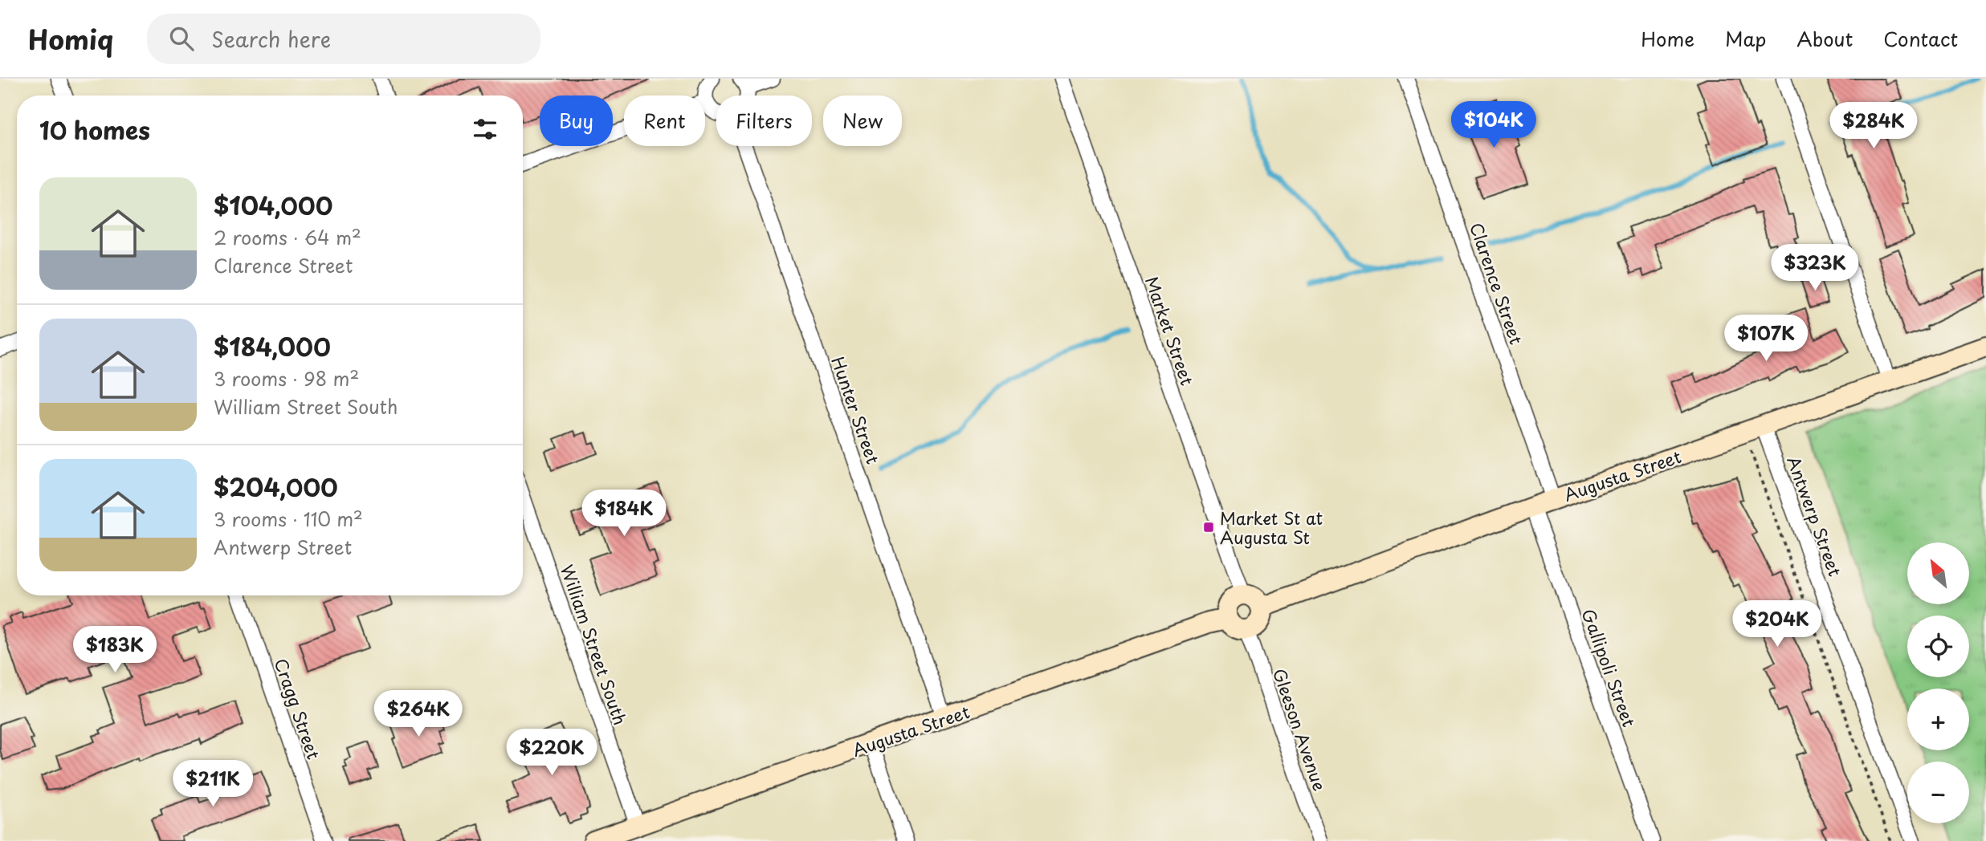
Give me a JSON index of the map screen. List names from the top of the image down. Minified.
{"streets":{"street":["Clarence Street","Market Street","Hunter Street","Augusta Street","Antwerp Street","William Street South","Gallipoli Street","Cragg Street","Gleeson Avenue"]},"crossings":[["Clarence Street","Augusta Street"],["Market Street","Augusta Street"],["Market Street","Gleeson Avenue"],["Hunter Street","Augusta Street"],["Augusta Street","Antwerp Street"],["Augusta Street","William Street South"],["Augusta Street","Gallipoli Street"],["Augusta Street","Gleeson Avenue"]],"places":{"transit":["Market St at Augusta St"]},"north":"top left","page":{"header":"Homiq","search":"Search here","nav":["Home","Map","About","Contact"],"chip":["Buy","Rent","Filters","New"],"heading":"10 homes","price":["$104K","$284K","$323K","$107K","$184K","$204K","$183K","$264K","$220K","$211K"],"list":[{"name":"$104,000","note":"2 rooms · 64 m² · Clarence Street"},{"name":"$184,000","note":"3 rooms · 98 m² · William Street South"},{"name":"$204,000","note":"3 rooms · 110 m² · Antwerp Street"}],"map_buttons":["+","−"]}}
